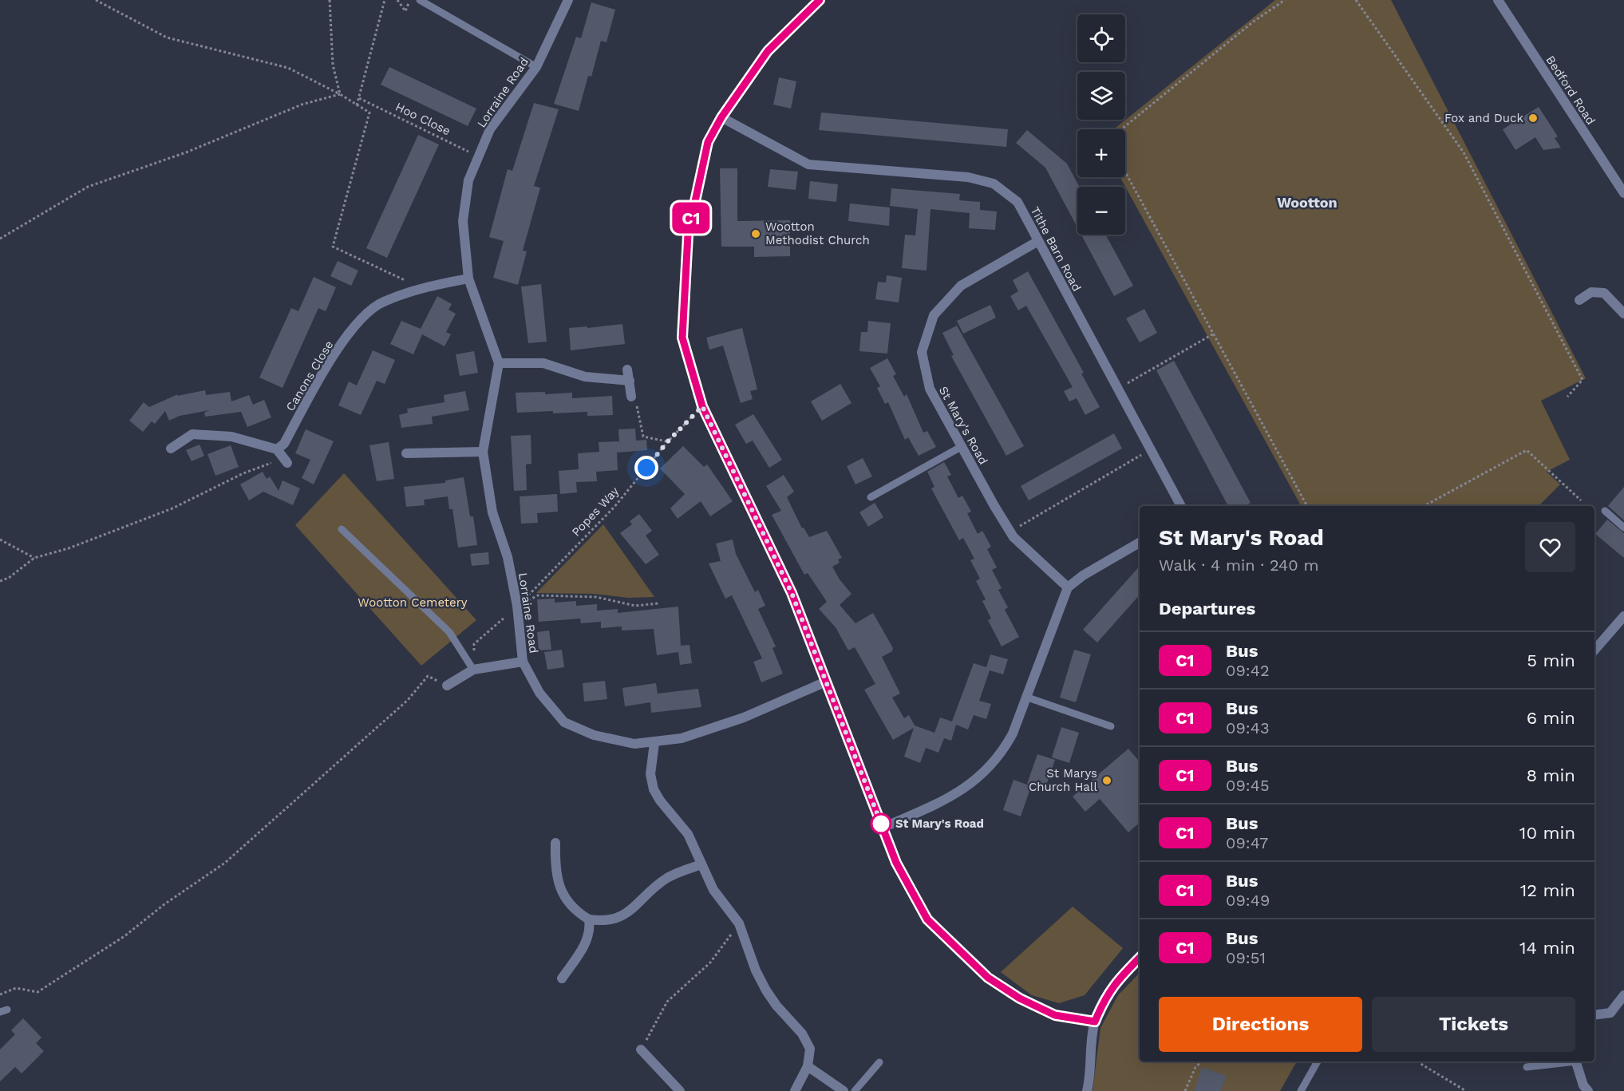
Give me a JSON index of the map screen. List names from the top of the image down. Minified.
{"streets":{"street":["Bedford Road","Lorraine Road","Tithe Barn Road","Canons Close","St Mary's Road"],"path":["Hoo Close","Popes Way"]},"crossings":[["Lorraine Road","Hoo Close"],["Lorraine Road","Canons Close"],["Lorraine Road","Popes Way"],["Tithe Barn Road","St Mary's Road"]],"districts":["Wootton"],"parks":["Wootton Cemetery"],"places":["Fox and Duck","Wootton Methodist Church","St Marys Church Hall","St Mary's Road"],"lines":["bus line C1"],"page":{"on_map":"C1","map_buttons":["+","−"],"heading":[["St Mary's Road","Walk · 4 min · 240 m"],"Departures"],"list":[{"mark":"C1","name":"Bus","note":"09:42","value":"5 min"},{"mark":"C1","name":"Bus","note":"09:43","value":"6 min"},{"mark":"C1","name":"Bus","note":"09:45","value":"8 min"},{"mark":"C1","name":"Bus","note":"09:47","value":"10 min"},{"mark":"C1","name":"Bus","note":"09:49","value":"12 min"},{"mark":"C1","name":"Bus","note":"09:51","value":"14 min"}],"buttons":["Directions","Tickets"]}}
